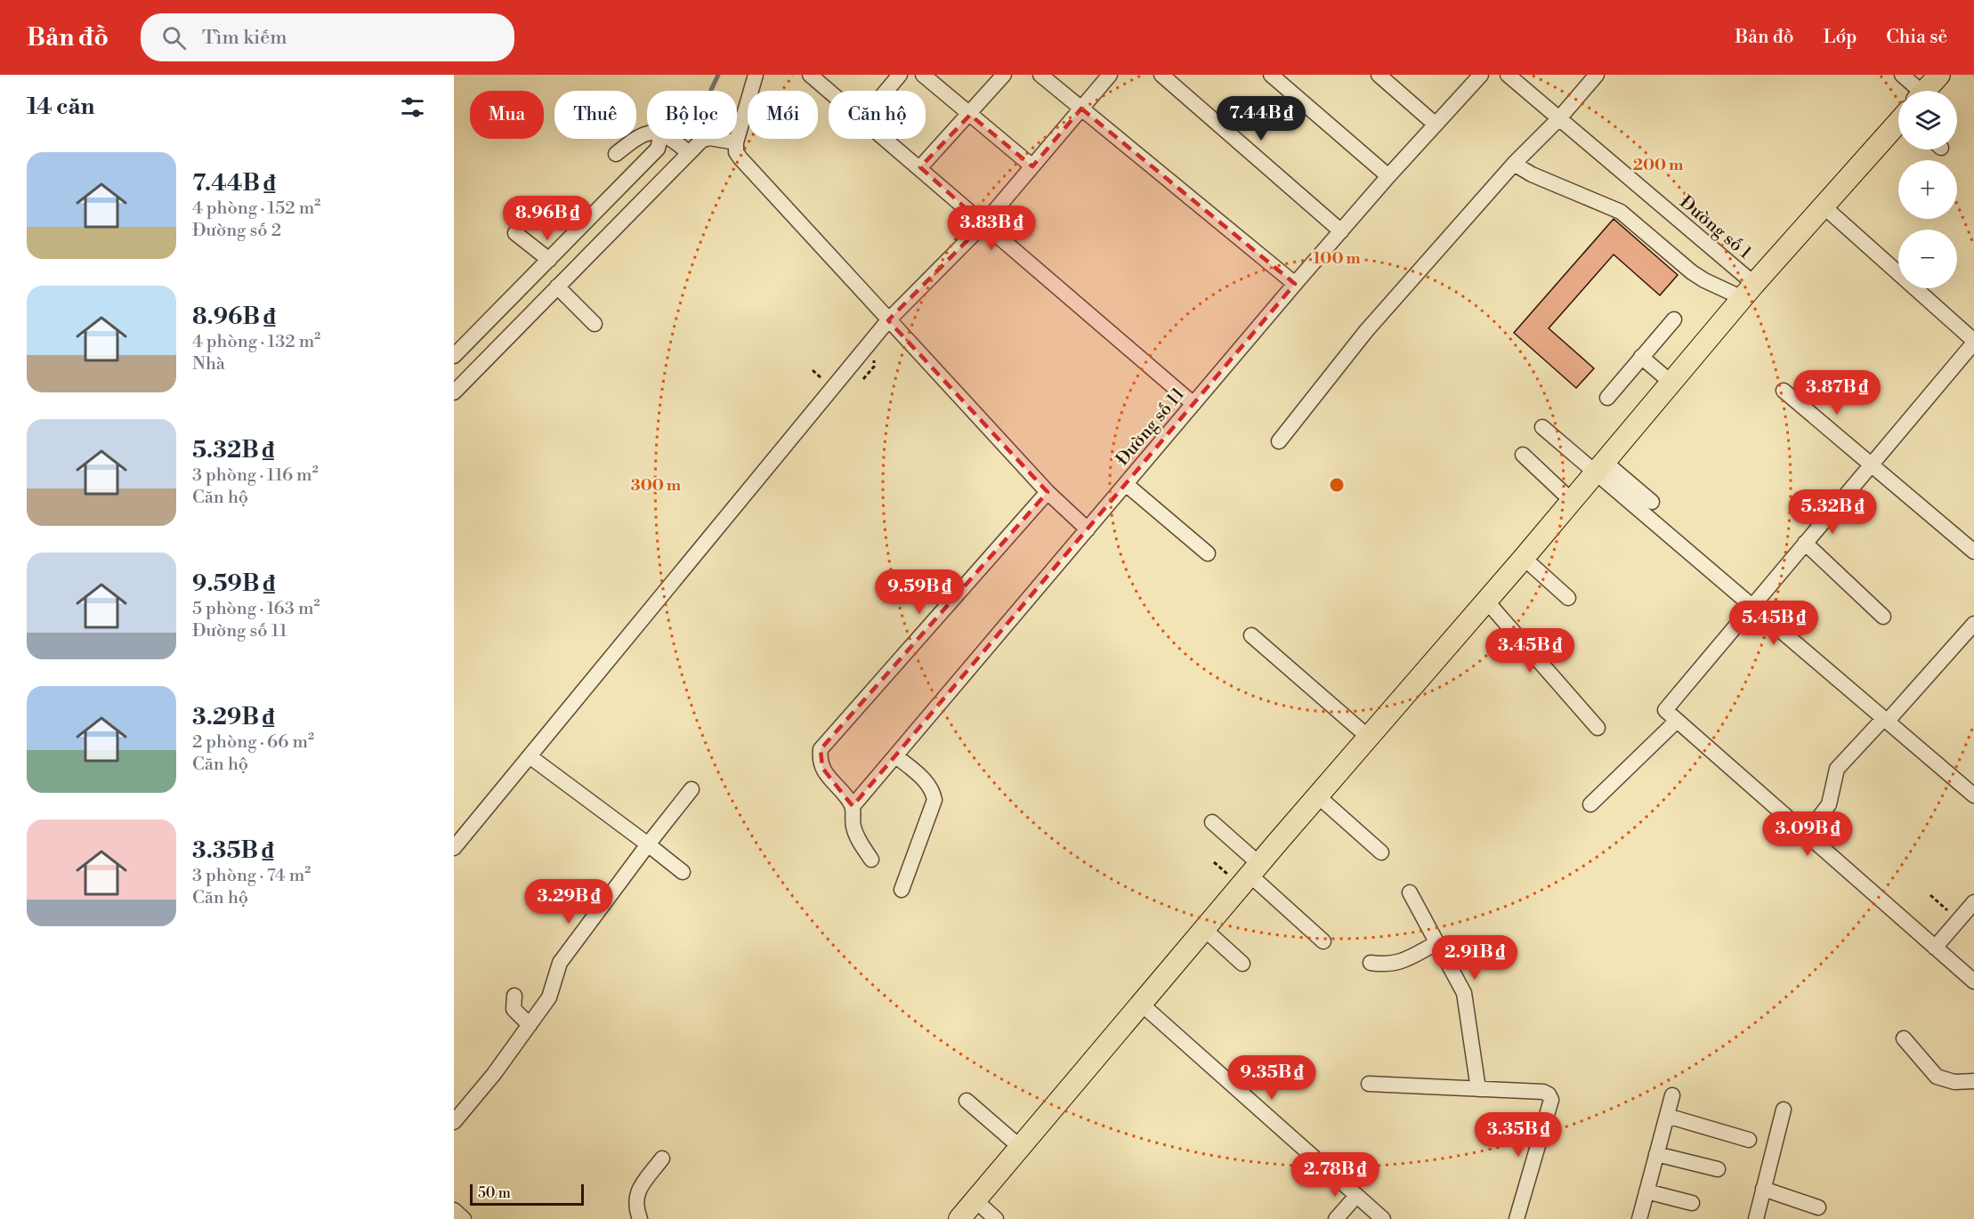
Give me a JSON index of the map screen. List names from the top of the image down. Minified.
{"streets":{"street":["Đường số 1","Đường số 11"]},"scale_bar":"50 m","page":{"header":"Bản đồ","search":"Tìm kiếm","nav":["Bản đồ","Lớp","Chia sẻ"],"heading":"14 căn","map_buttons":["+","−"],"chip":["Mua","Thuê","Bộ lọc","Mới","Căn hộ"],"price":["7.44B ₫","8.96B ₫","3.83B ₫","3.87B ₫","5.32B ₫","9.59B ₫","5.45B ₫","3.45B ₫","3.09B ₫","3.29B ₫","2.91B ₫","9.35B ₫","3.35B ₫","2.78B ₫"],"list":[{"name":"7.44B ₫","note":"4 phòng · 152 m² · Đường số 2"},{"name":"8.96B ₫","note":"4 phòng · 132 m² · Nhà"},{"name":"5.32B ₫","note":"3 phòng · 116 m² · Căn hộ"},{"name":"9.59B ₫","note":"5 phòng · 163 m² · Đường số 11"},{"name":"3.29B ₫","note":"2 phòng · 66 m² · Căn hộ"},{"name":"3.35B ₫","note":"3 phòng · 74 m² · Căn hộ"}],"scale":"50 m"},"rings":["200 m","100 m","300 m"]}
